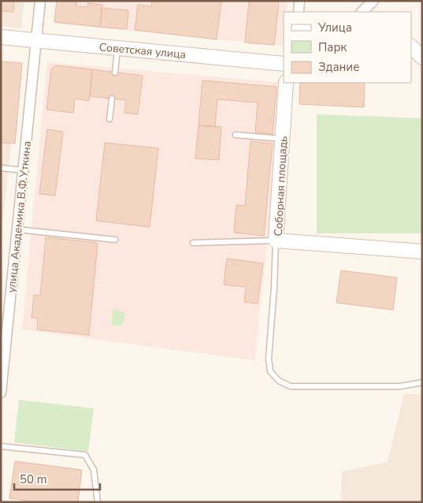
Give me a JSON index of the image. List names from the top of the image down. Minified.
{"streets":{"street":["Советская улица","Соборная площадь","улица Академика В.Ф.Уткина"]},"crossings":[["Советская улица","улица Академика В.Ф.Уткина"]],"legend":["Улица","Парк","Здание"],"scale_bar":"50 m"}
